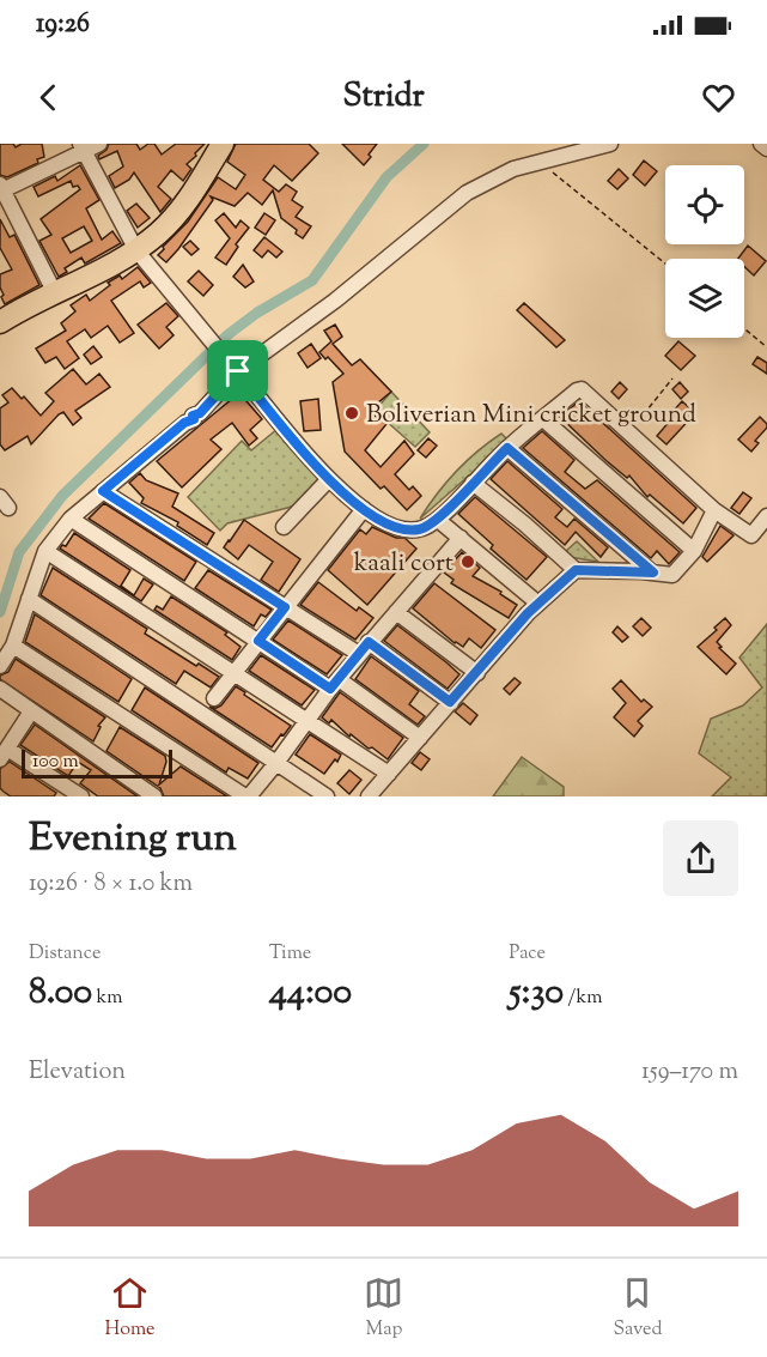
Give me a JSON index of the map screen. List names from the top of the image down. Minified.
{"places":["Boliverian Mini cricket ground","kaali cort"],"scale_bar":"100 m","page":{"status":"19:26","header":"Stridr","scale":"100 m","heading":["Evening run","19:26 · 8 × 1.0 km"],"stats":[["Distance","8.00 km"],["Time","44:00"],["Pace","5:30 /km"]],"chart":["Elevation","159–170 m"],"tabs":["Home","Map","Saved"]}}
